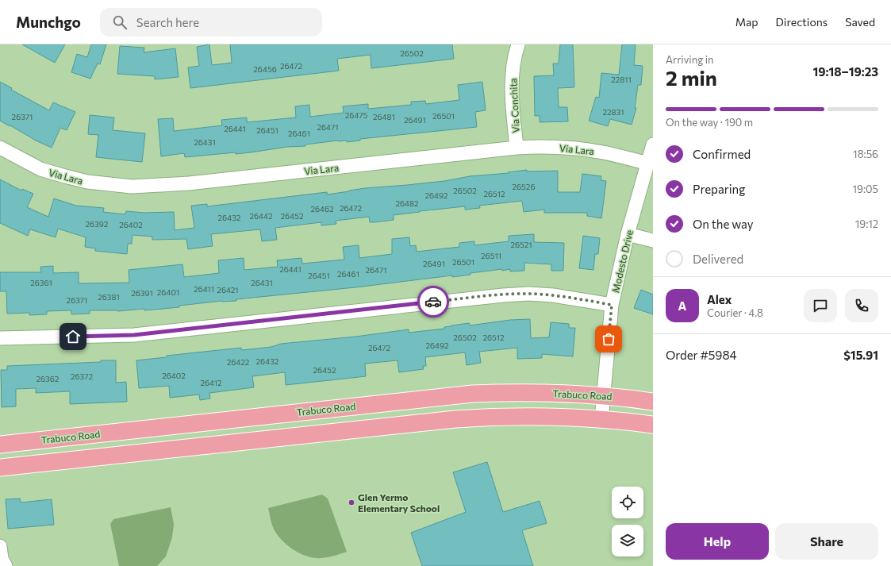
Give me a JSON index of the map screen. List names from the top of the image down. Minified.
{"streets":{"main road":["Trabuco Road"],"street":["Via Conchita","Via Lara","Modesto Drive"]},"crossings":[["Via Conchita","Via Lara"],["Via Lara","Modesto Drive"],["Modesto Drive","Trabuco Road"]],"places":["Glen Yermo Elementary School"],"house_numbers":["26502","26472","26456","22811","22831","26475","26501","26371","26481","26491","26471","26441","26451","26461","26431","26526","26502","26512","26492","26482","26472","26462","26442","26452","26432","26392","26402","26521","26511","26501","26491","26441","26471","26461","26451","26361","26431","26411","26421","26401","26391","26381","26371","26502","26512","26492","26472","26432","26422","26452","26402","26372","26362","26412"],"page":{"header":"Munchgo","search":"Search here","nav":["Map","Directions","Saved"],"heading":["2 min","Arriving in","19:18–19:23"],"panel":["Alex","Courier · 4.8","Order #5984","$15.91"],"bar":"On the way · 190 m","list":[["Confirmed","18:56"],["Preparing","19:05"],["On the way","19:12"],"Delivered"],"round":"A","buttons":["Help","Share"]}}
